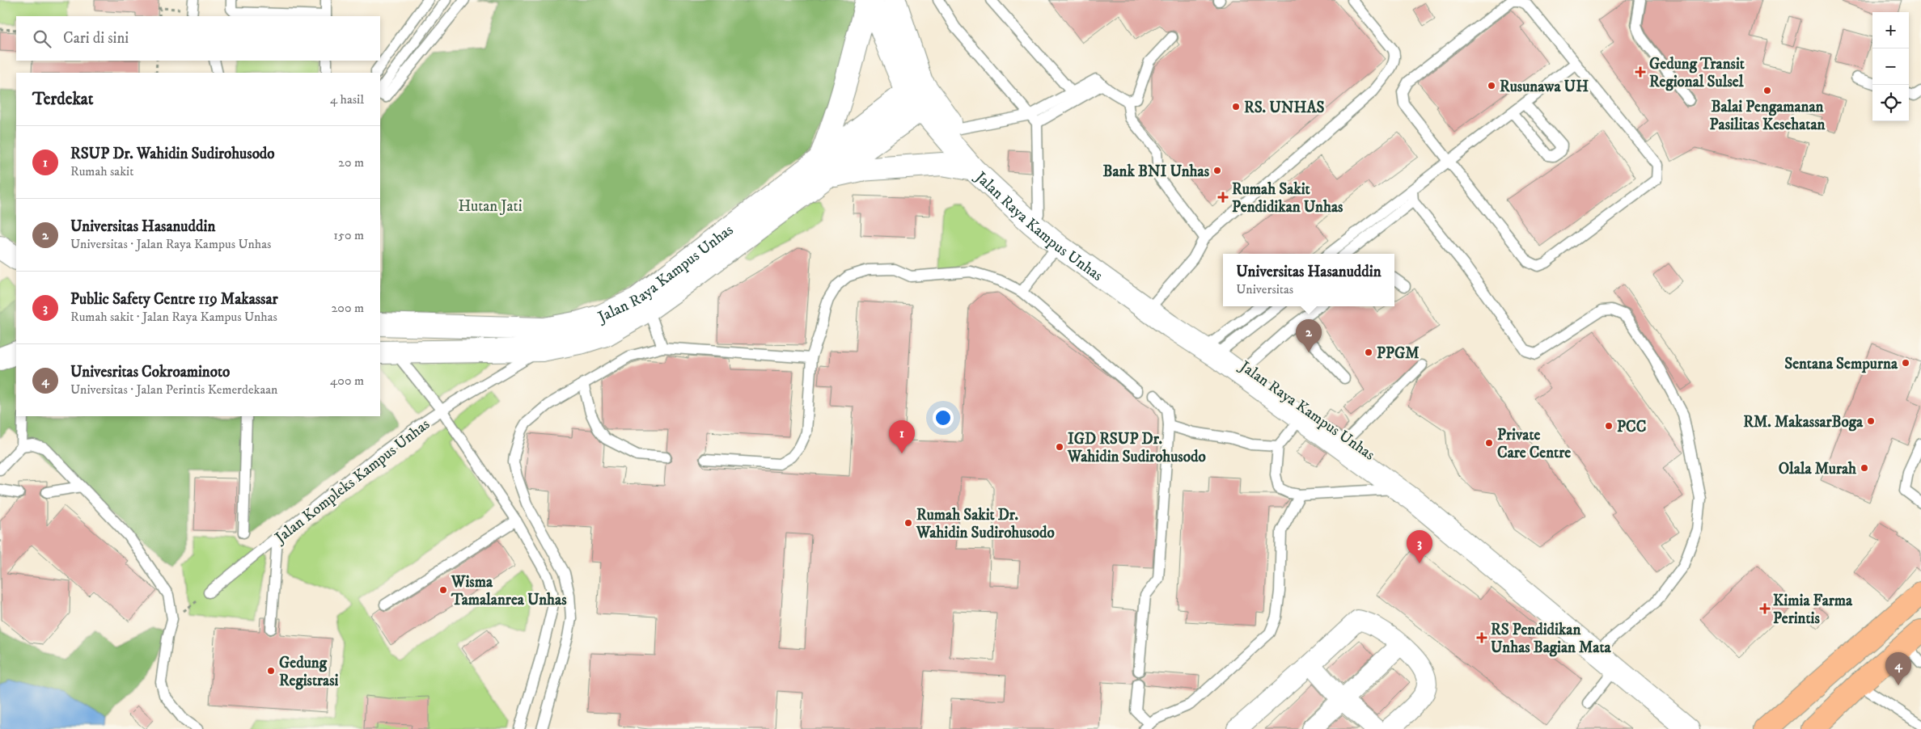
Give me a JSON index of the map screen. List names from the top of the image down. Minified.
{"streets":{"street":["Jalan Raya Kampus Unhas"],"lane":["Jalan Kompleks Kampus Unhas"]},"crossings":[["Jalan Raya Kampus Unhas","Jalan Kompleks Kampus Unhas"]],"parks":["Hutan Jati"],"places":{"health":["Gedung Transit Regional Sulsel","Rumah Sakit Pendidikan Unhas","Kimia Farma Perintis","RS Pendidikan Unhas Bagian Mata"],"other":["Rusunawa UH","Balai Pengamanan Pasilitas Kesehatan","RS. UNHAS","Bank BNI Unhas","PPGM","Sentana Sempurna","RM. MakassarBoga","PCC","Private Care Centre","IGD RSUP Dr. Wahidin Sudirohusodo","Olala Murah","Rumah Sakit Dr. Wahidin Sudirohusodo","Wisma Tamalanrea Unhas","Gedung Registrasi"]},"page":{"map_buttons":["+","−"],"search":"Cari di sini","heading":["Terdekat","4 hasil"],"list":[{"mark":"1","name":"RSUP Dr. Wahidin Sudirohusodo","note":"Rumah sakit","value":"20 m"},{"mark":"2","name":"Universitas Hasanuddin","note":"Universitas · Jalan Raya Kampus Unhas","value":"150 m"},{"mark":"3","name":"Public Safety Centre 119 Makassar","note":"Rumah sakit · Jalan Raya Kampus Unhas","value":"200 m"},{"mark":"4","name":"Univesritas Cokroaminoto","note":"Universitas · Jalan Perintis Kemerdekaan","value":"400 m"}],"popup":["Universitas Hasanuddin","Universitas"],"pins":["2","1","3","4"]}}
